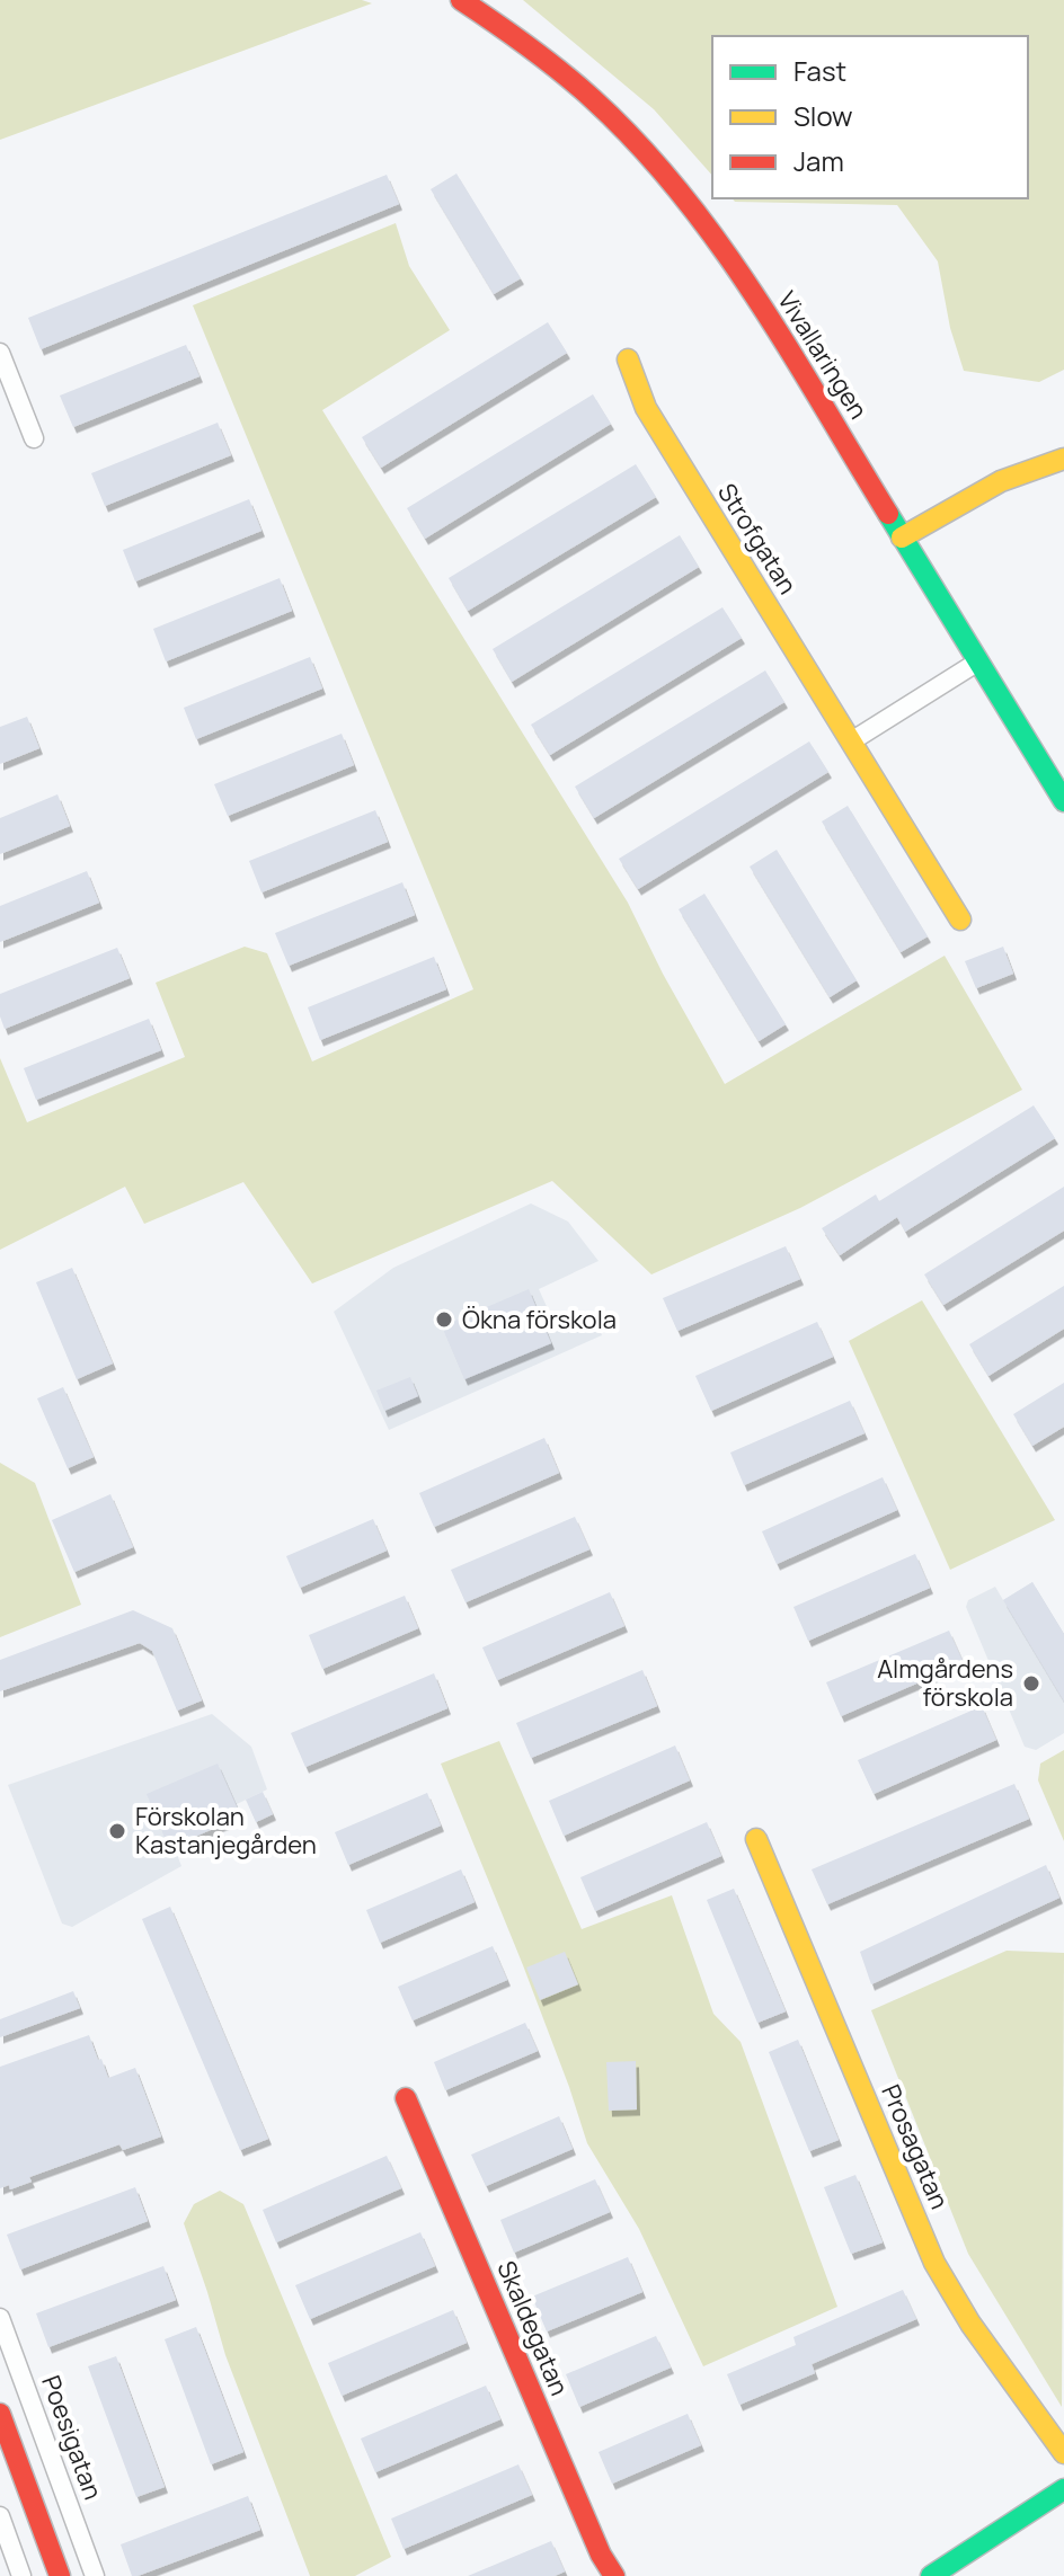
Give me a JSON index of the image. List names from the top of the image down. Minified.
{"streets":{"street":["Vivallaringen","Strofgatan","Prosagatan","Skaldegatan","Poesigatan"]},"places":["Ökna förskola","Almgårdens förskola","Förskolan Kastanjegården"],"legend":["Fast","Slow","Jam"]}
